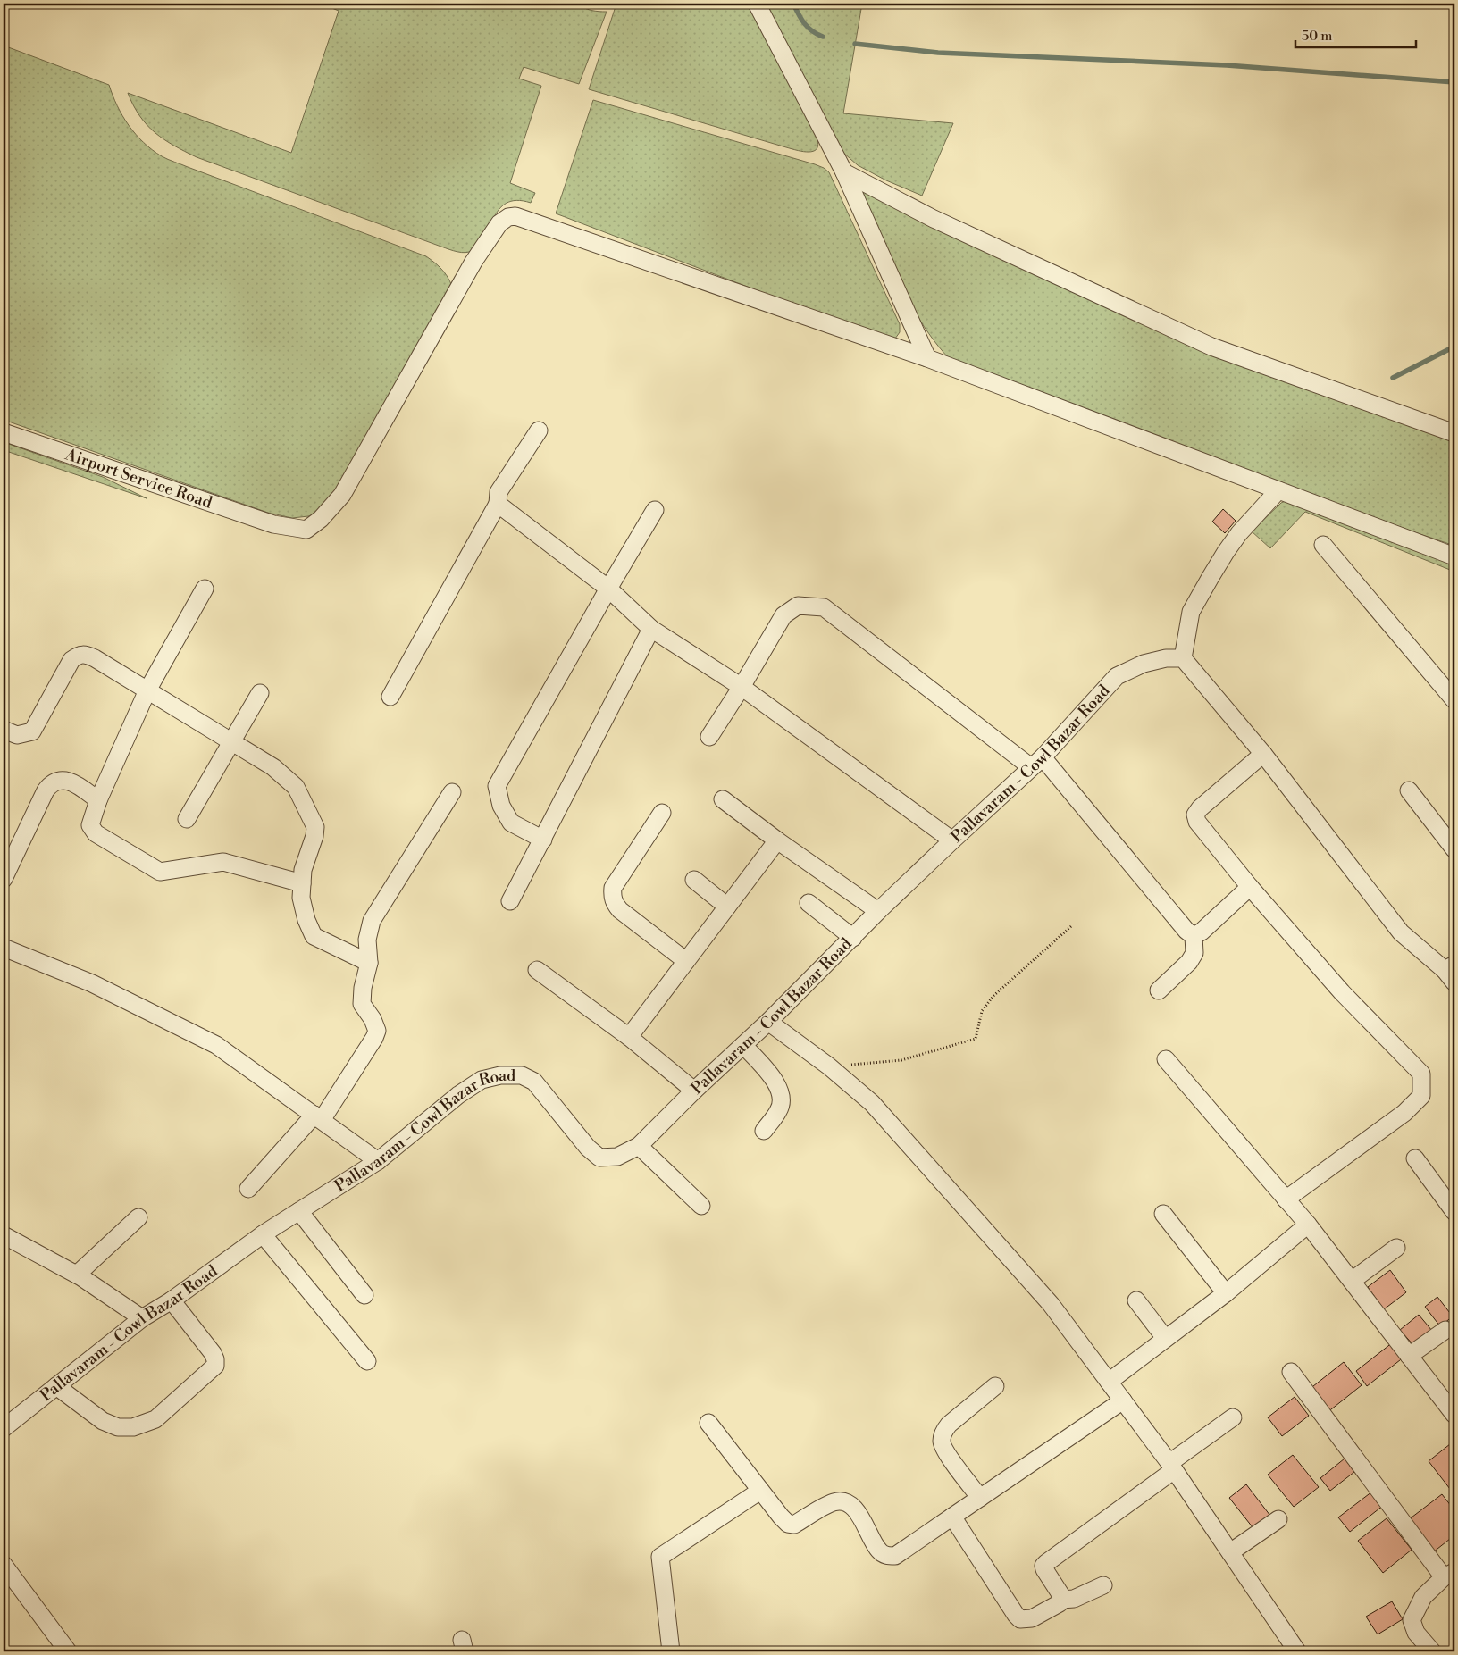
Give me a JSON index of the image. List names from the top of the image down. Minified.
{"streets":{"street":["Airport Service Road","Pallavaram - Cowl Bazar Road"]},"scale_bar":"50 m"}
